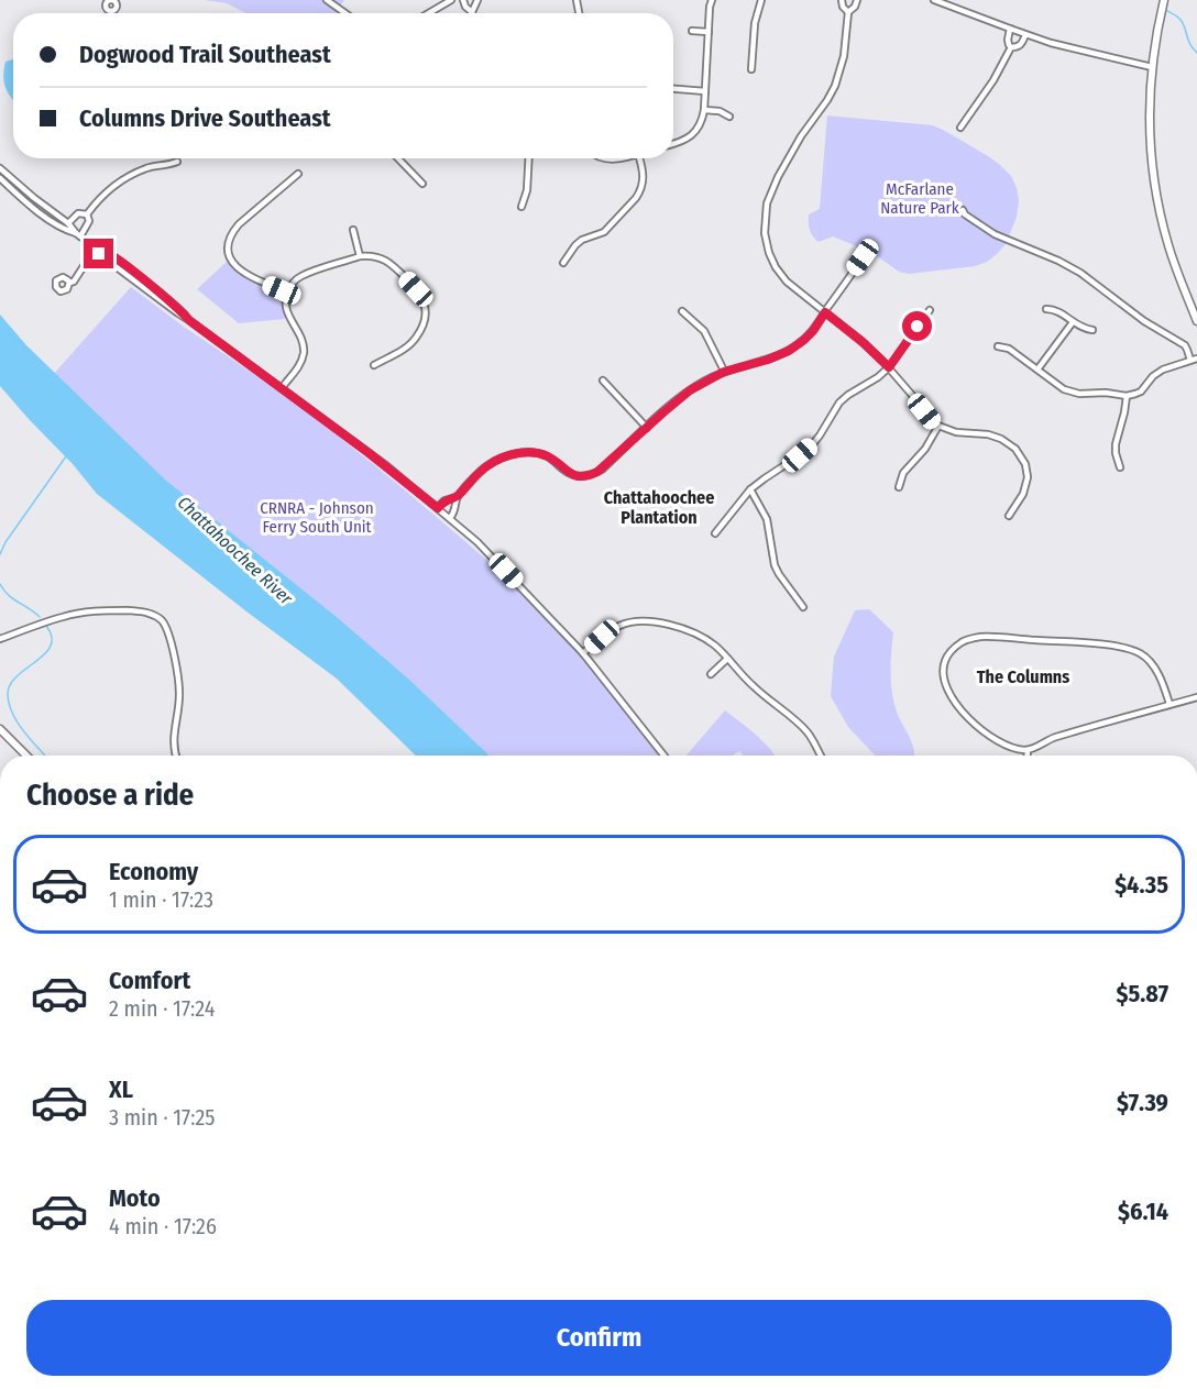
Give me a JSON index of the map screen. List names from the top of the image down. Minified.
{"districts":["Chattahoochee Plantation","The Columns"],"water":["Chattahoochee River"],"parks":["McFarlane Nature Park","CRNRA - Johnson Ferry South Unit"],"page":{"banner":["Dogwood Trail Southeast","Columns Drive Southeast"],"heading":"Choose a ride","list":[{"name":"Economy","note":"1 min · 17:23","value":"$4.35"},{"name":"Comfort","note":"2 min · 17:24","value":"$5.87"},{"name":"XL","note":"3 min · 17:25","value":"$7.39"},{"name":"Moto","note":"4 min · 17:26","value":"$6.14"}],"buttons":"Confirm"}}
